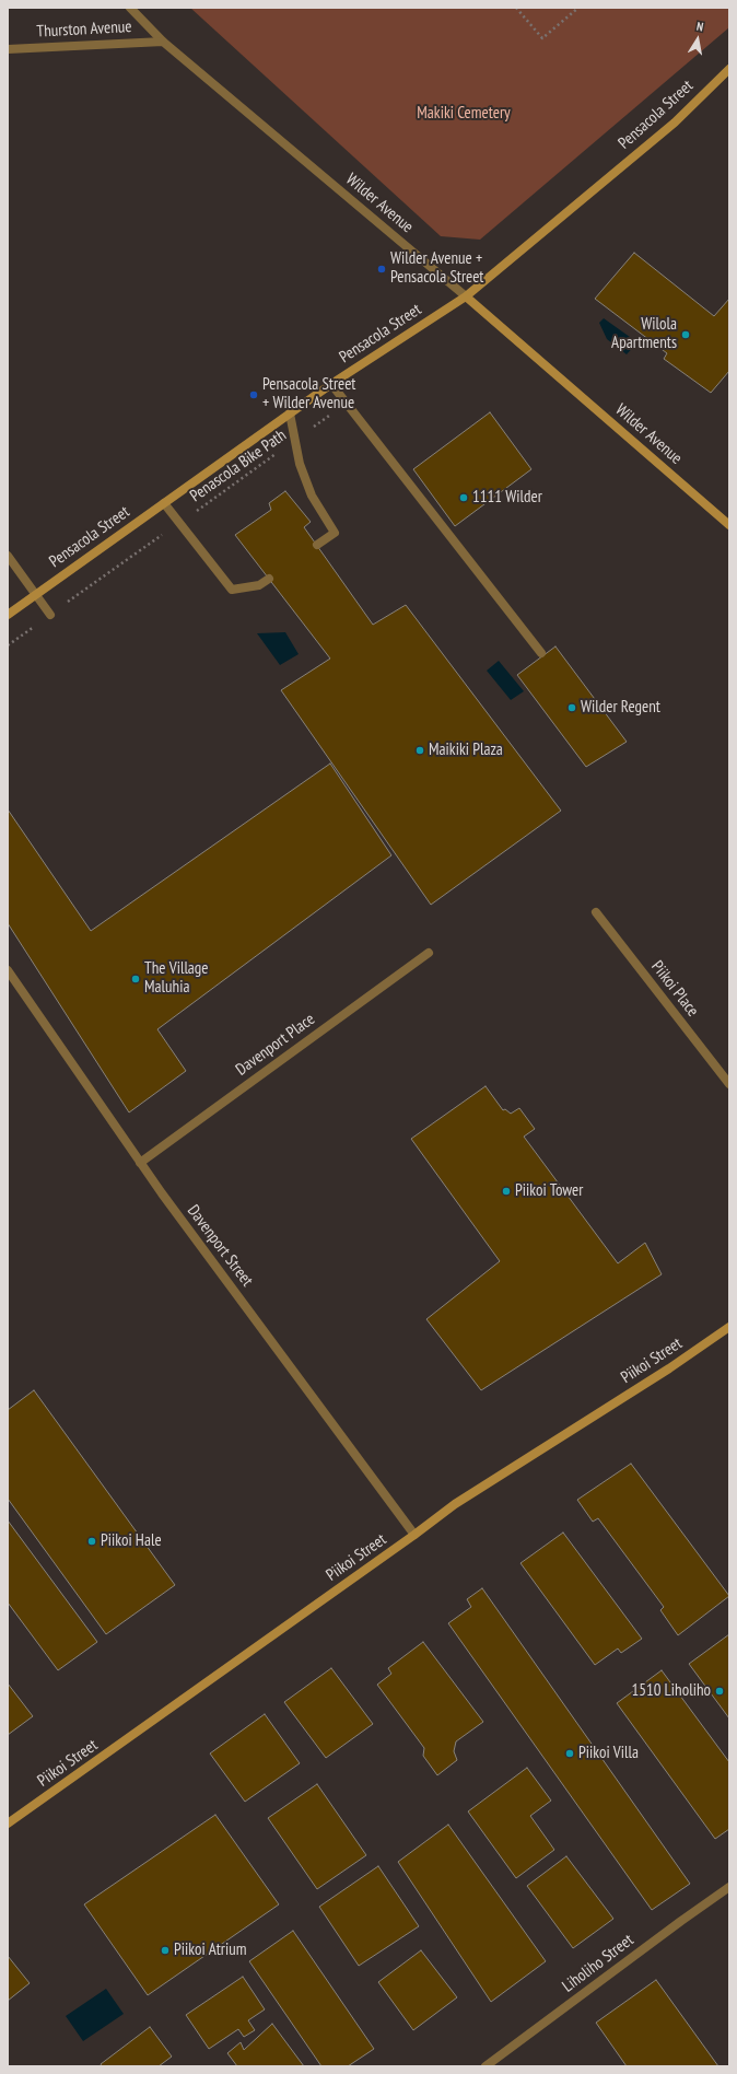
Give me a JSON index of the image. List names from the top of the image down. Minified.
{"streets":{"main road":["Pensacola Street","Wilder Avenue","Piikoi Street"],"street":["Thurston Avenue","Piikoi Place","Davenport Place","Davenport Street","Liholiho Street"],"path":["Penascola Bike Path"]},"crossings":[["Thurston Avenue","Wilder Avenue"],["Pensacola Street","Wilder Avenue"],["Davenport Place","Davenport Street"],["Davenport Street","Piikoi Street"]],"parks":["Makiki Cemetery"],"places":["Wilder Avenue + Pensacola Street","Wilola Apartments","Pensacola Street + Wilder Avenue","1111 Wilder","Wilder Regent","Maikiki Plaza","The Village Maluhia","Piikoi Tower","Piikoi Hale","1510 Liholiho","Piikoi Villa","Piikoi Atrium"],"north":"top"}
